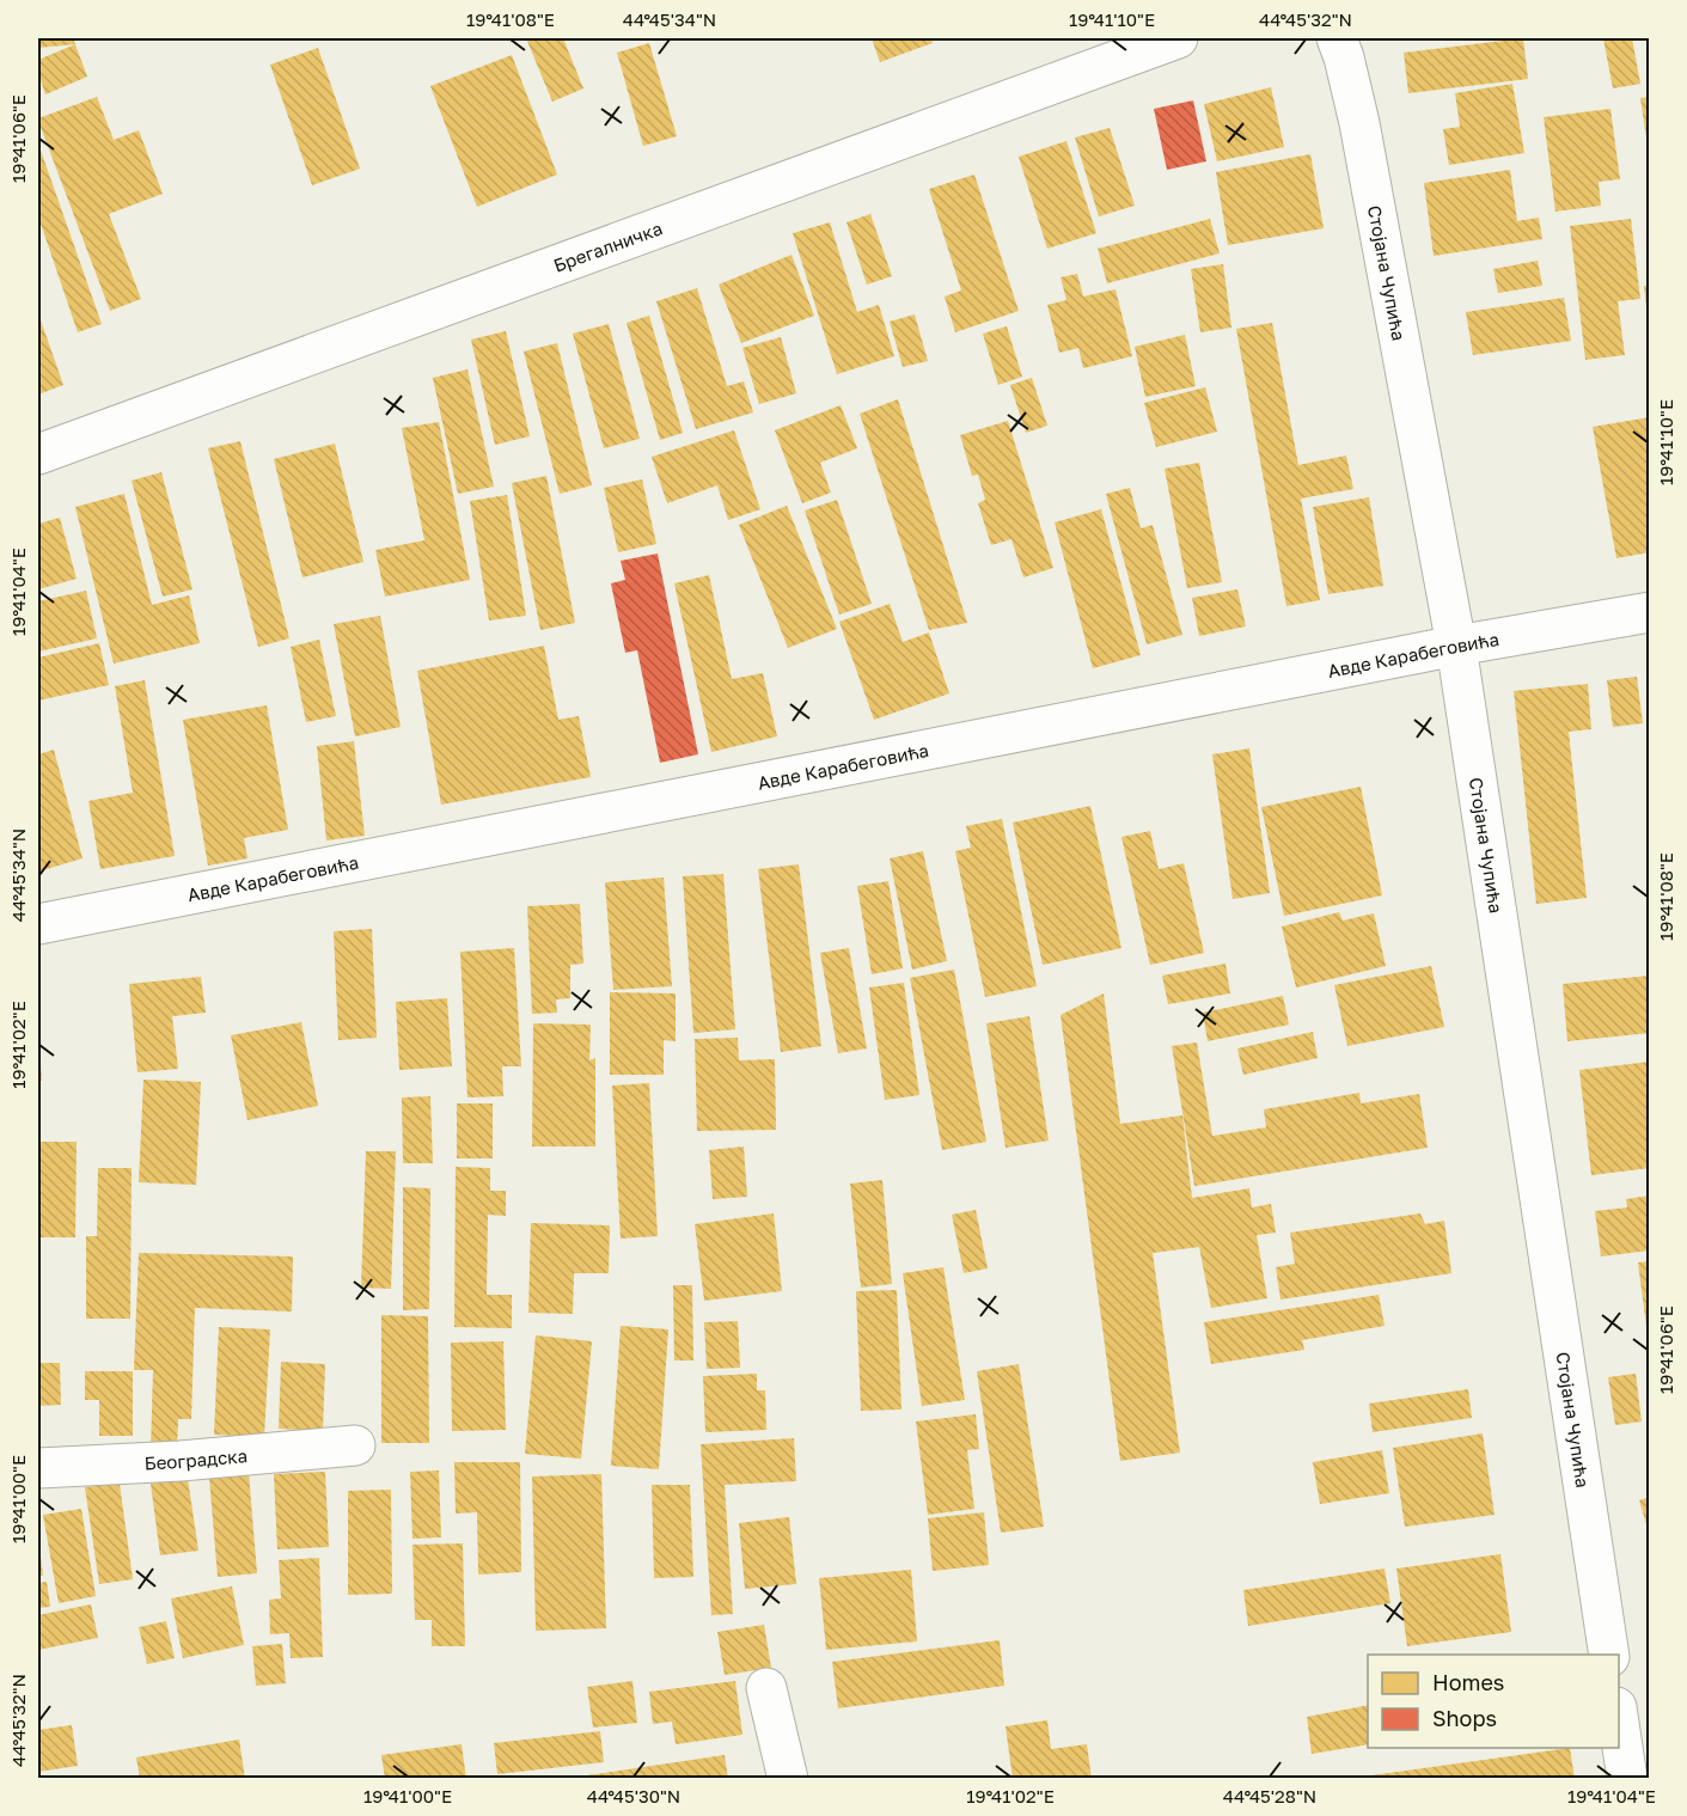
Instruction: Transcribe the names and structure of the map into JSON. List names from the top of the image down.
{
  "streets": {
    "street": [
      "Брегалничка",
      "Стојана Чупића",
      "Авде Карабеговића",
      "Београдска"
    ]
  },
  "crossings": [
    ["Стојана Чупића", "Авде Карабеговића"]
  ],
  "legend": ["Homes", "Shops"],
  "coordinates": [
    "19°41'08\"E",
    "44°45'34\"N",
    "19°41'10\"E",
    "44°45'32\"N",
    "19°41'06\"E",
    "19°41'04\"E",
    "19°41'02\"E",
    "19°41'00\"E",
    "44°45'30\"N",
    "44°45'28\"N"
  ]
}
